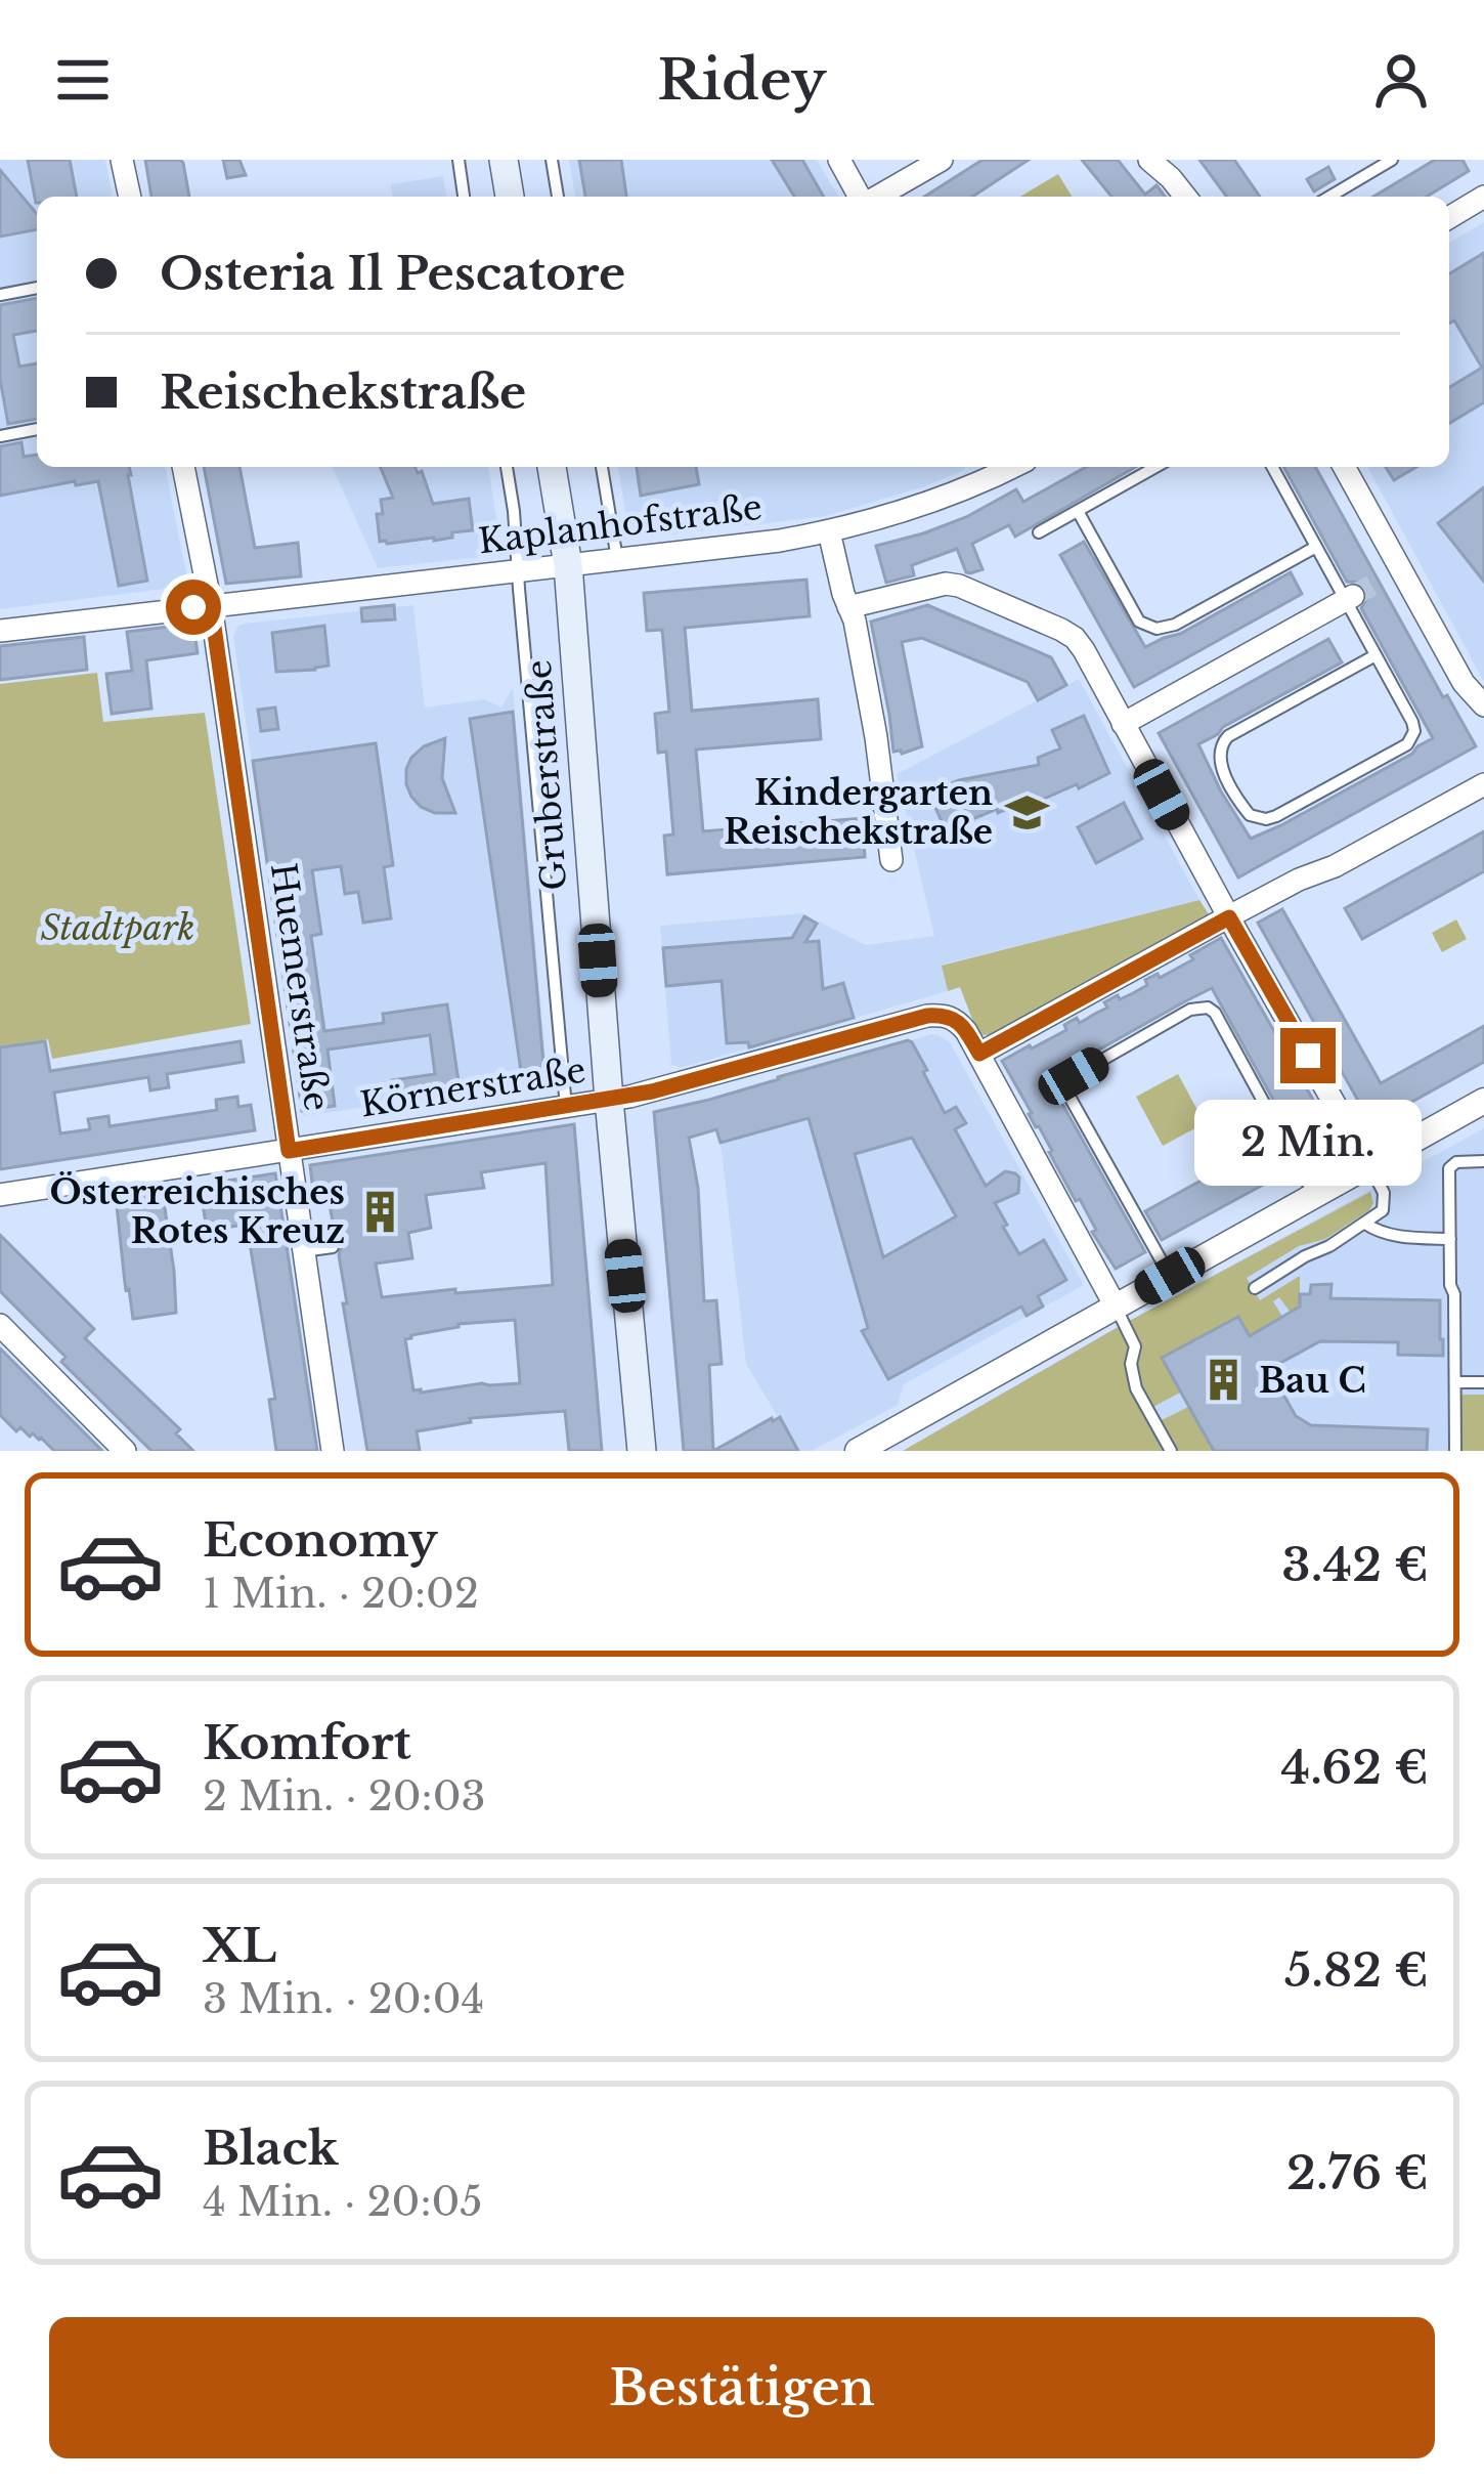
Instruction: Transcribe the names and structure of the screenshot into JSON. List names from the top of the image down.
{
  "streets": {
    "main road": ["Gruberstraße"],
    "street": ["Kaplanhofstraße", "Huemerstraße", "Körnerstraße"]
  },
  "crossings": [
    ["Kaplanhofstraße", "Gruberstraße"],
    ["Kaplanhofstraße", "Huemerstraße"],
    ["Gruberstraße", "Körnerstraße"],
    ["Huemerstraße", "Körnerstraße"]
  ],
  "parks": ["Stadtpark"],
  "places": {
    "school or university": ["Kindergarten Reischekstraße"],
    "building": ["Österreichisches Rotes Kreuz", "Bau C"]
  },
  "page": {
    "header": "Ridey",
    "banner": ["Osteria Il Pescatore", "Reischekstraße"],
    "bubble": "2 Min.",
    "list": [
      {
        "name": "Economy",
        "note": "1 Min. · 20:02",
        "value": "3.42 €"
      },
      {
        "name": "Komfort",
        "note": "2 Min. · 20:03",
        "value": "4.62 €"
      },
      {
        "name": "XL",
        "note": "3 Min. · 20:04",
        "value": "5.82 €"
      },
      {
        "name": "Black",
        "note": "4 Min. · 20:05",
        "value": "2.76 €"
      }
    ],
    "buttons": "Bestätigen"
  }
}
